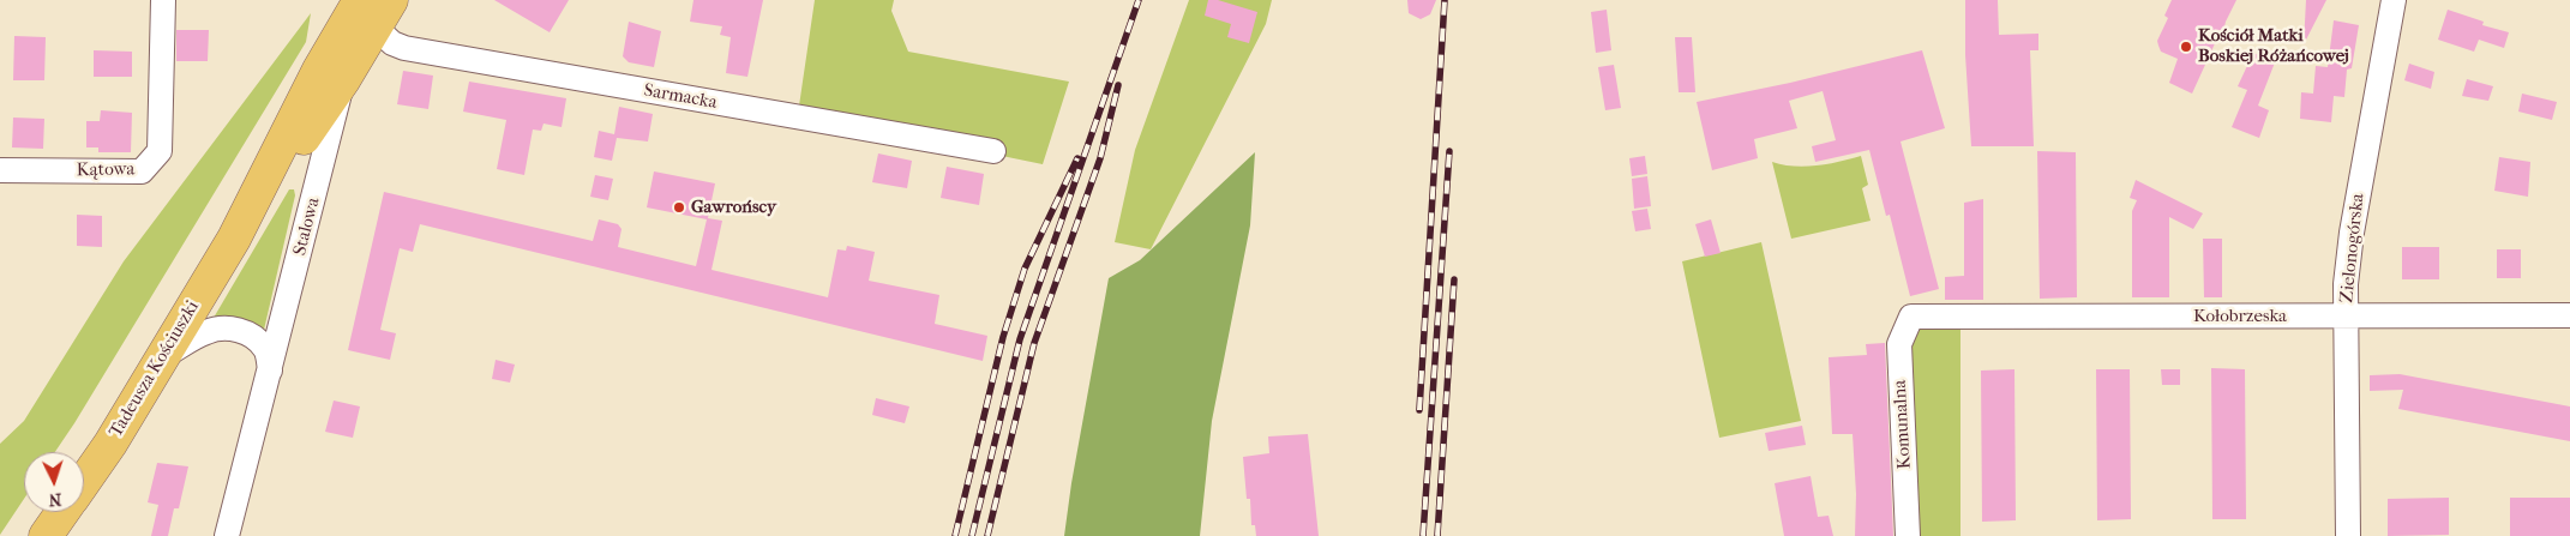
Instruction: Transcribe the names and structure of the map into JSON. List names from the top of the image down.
{
  "streets": {
    "main road": ["Tadeusza Kościuszki"],
    "street": [
      "Sarmacka",
      "Kątowa",
      "Stalowa",
      "Zielonogórska",
      "Kołobrzeska",
      "Komunalna"
    ]
  },
  "crossings": [
    ["Sarmacka", "Tadeusza Kościuszki"],
    ["Stalowa", "Tadeusza Kościuszki"],
    ["Zielonogórska", "Kołobrzeska"],
    ["Kołobrzeska", "Komunalna"]
  ],
  "places": ["Kościół Matki Boskiej Różańcowej", "Gawrońscy"],
  "north": "bottom"
}
